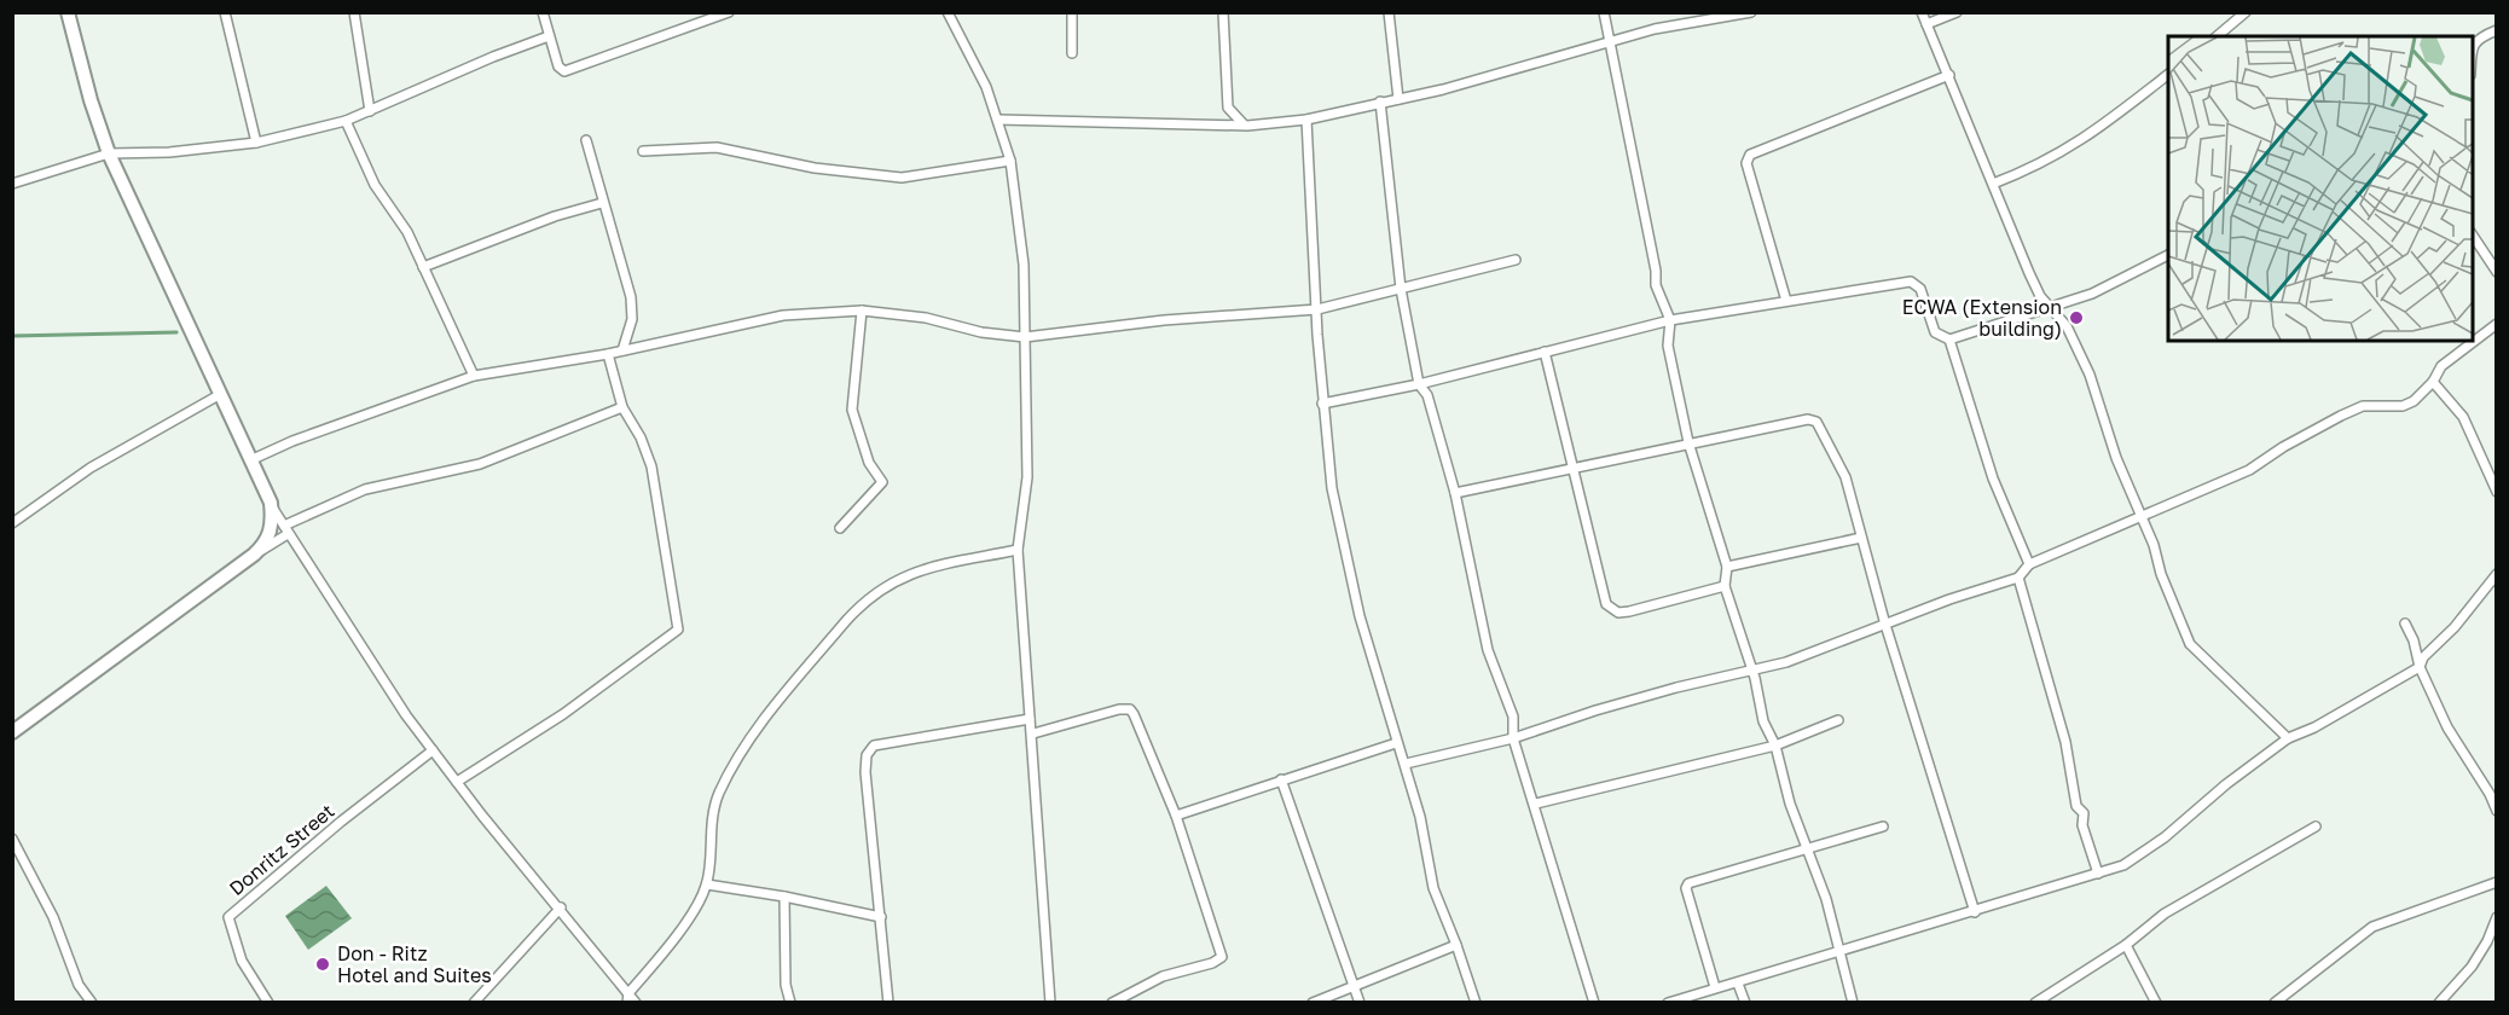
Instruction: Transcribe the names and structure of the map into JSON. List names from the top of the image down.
{
  "streets": {
    "street": ["Donritz Street"]
  },
  "places": ["ECWA (Extension building)", "Don - Ritz Hotel and Suites"]
}
